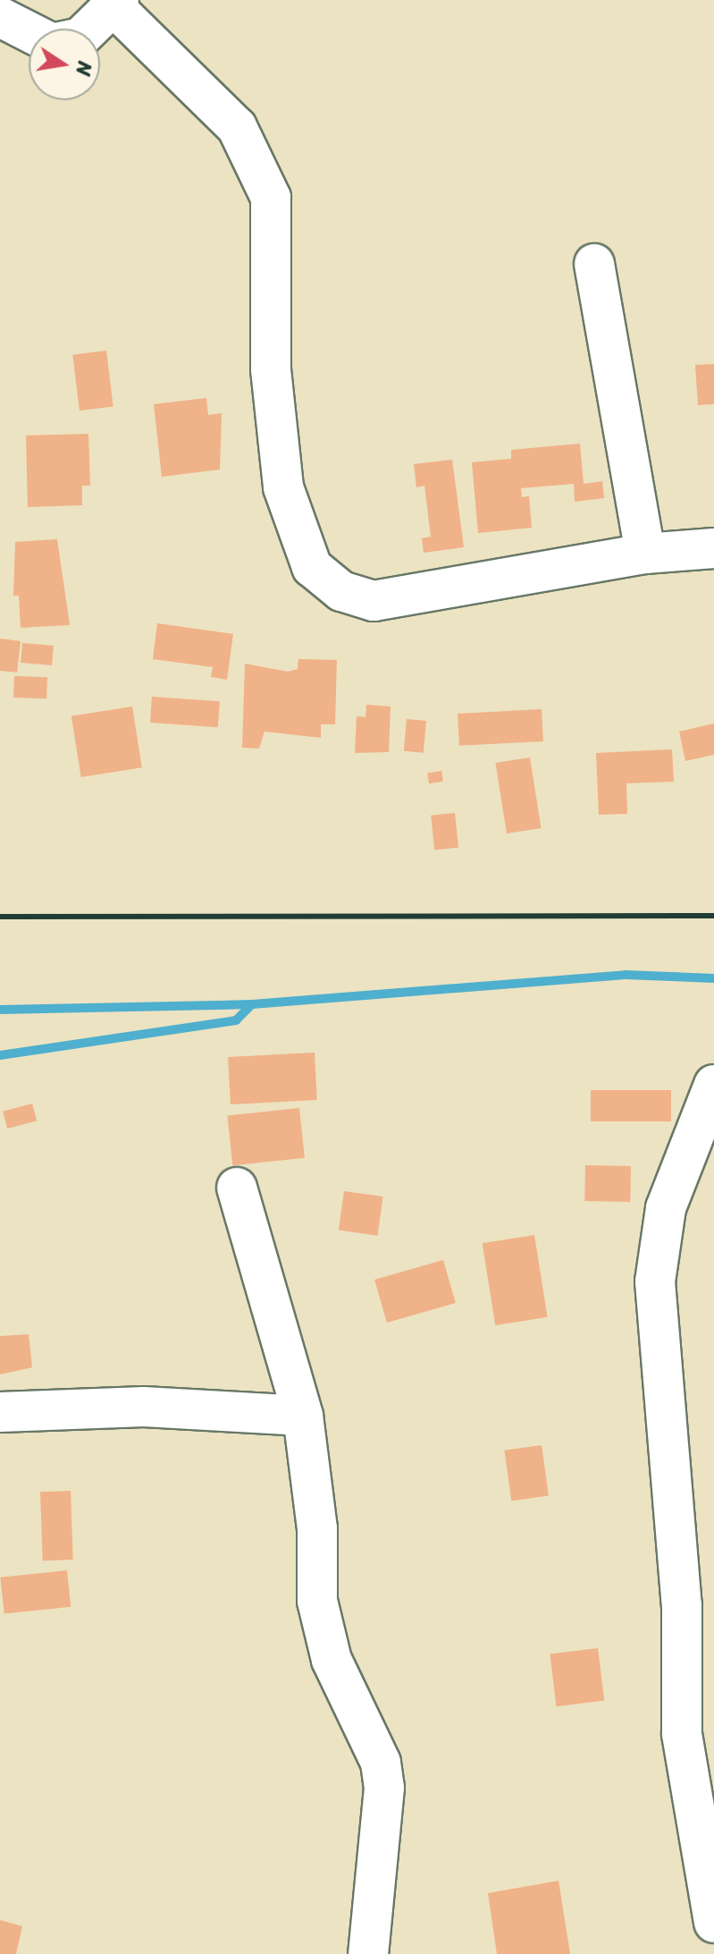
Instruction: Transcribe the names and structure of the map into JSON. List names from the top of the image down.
{
  "north": "right"
}
